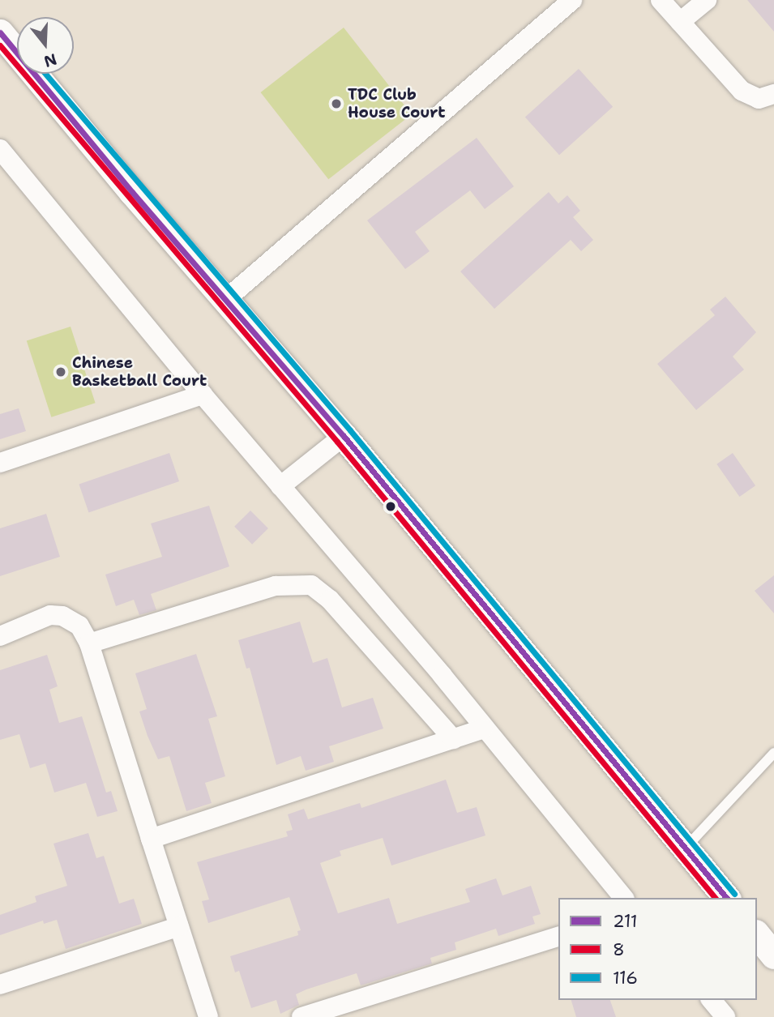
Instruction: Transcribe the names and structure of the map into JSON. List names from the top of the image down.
{
  "places": ["TDC Club House Court", "Chinese Basketball Court"],
  "lines": ["transit line 211", "transit line 8", "transit line 116"],
  "legend": ["211", "8", "116"],
  "north": "bottom"
}
